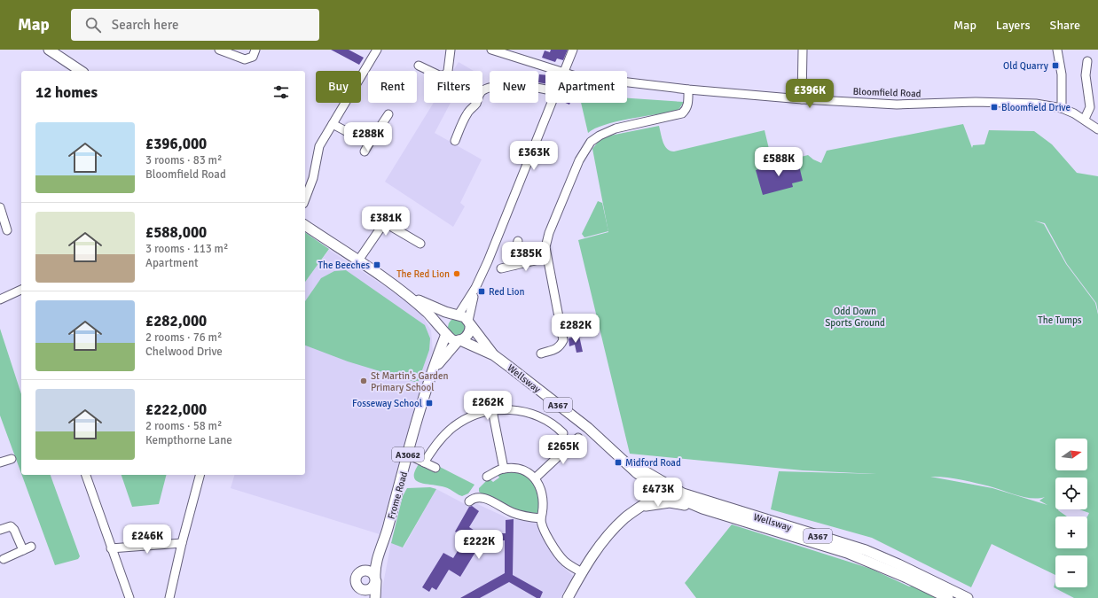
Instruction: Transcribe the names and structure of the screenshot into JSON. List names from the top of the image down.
{
  "streets": {
    "main road": [
      "Wellsway",
      "A367",
      "A3062",
      "Frome Road"
    ],
    "street": ["Bloomfield Road"]
  },
  "crossings": [
    ["Wellsway", "Frome Road"]
  ],
  "parks": ["Odd Down Sports Ground", "The Tumps"],
  "places": {
    "transit": [
      "Old Quarry",
      "Bloomfield Drive",
      "The Beeches",
      "Red Lion",
      "Fosseway School",
      "Midford Road"
    ],
    "other": ["The Red Lion", "St Martin's Garden Primary School"]
  },
  "north": "right",
  "page": {
    "header": "Map",
    "search": "Search here",
    "nav": ["Map", "Layers", "Share"],
    "chip": [
      "Buy",
      "Rent",
      "Filters",
      "New",
      "Apartment"
    ],
    "heading": "12 homes",
    "price": [
      "£396K",
      "£288K",
      "£363K",
      "£588K",
      "£381K",
      "£385K",
      "£282K",
      "£262K",
      "£265K",
      "£473K",
      "£246K",
      "£222K"
    ],
    "list": [
      {
        "name": "£396,000",
        "note": "3 rooms · 83 m² · Bloomfield Road"
      },
      {
        "name": "£588,000",
        "note": "3 rooms · 113 m² · Apartment"
      },
      {
        "name": "£282,000",
        "note": "2 rooms · 76 m² · Chelwood Drive"
      },
      {
        "name": "£222,000",
        "note": "2 rooms · 58 m² · Kempthorne Lane"
      }
    ],
    "map_buttons": ["+", "−"]
  }
}
